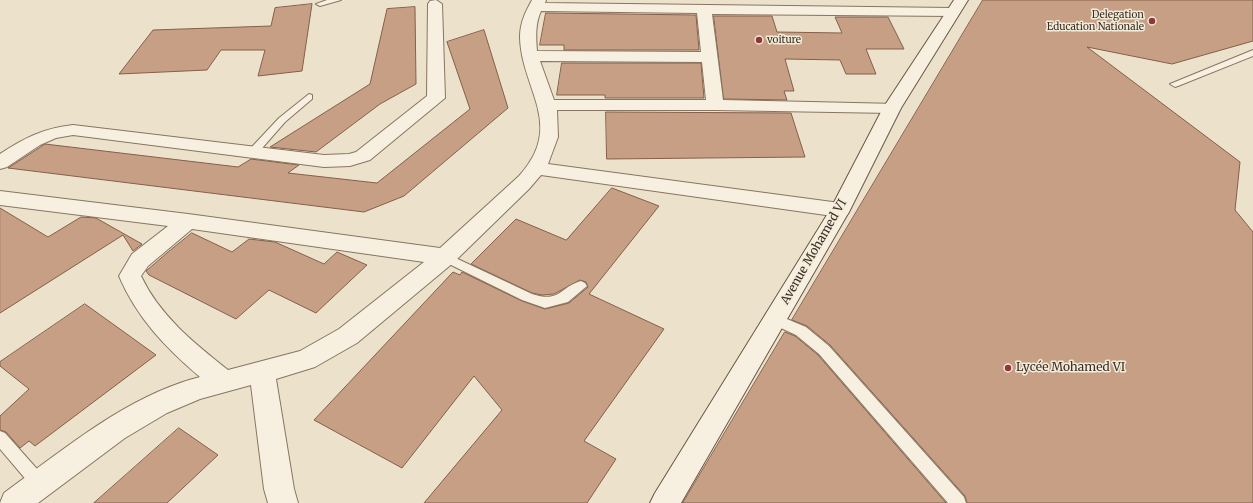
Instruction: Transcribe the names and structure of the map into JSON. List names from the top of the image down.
{
  "streets": {
    "street": ["Avenue Mohamed VI"]
  },
  "places": ["Delegation Education Nationale", "voiture", "Lycée Mohamed VI"]
}
